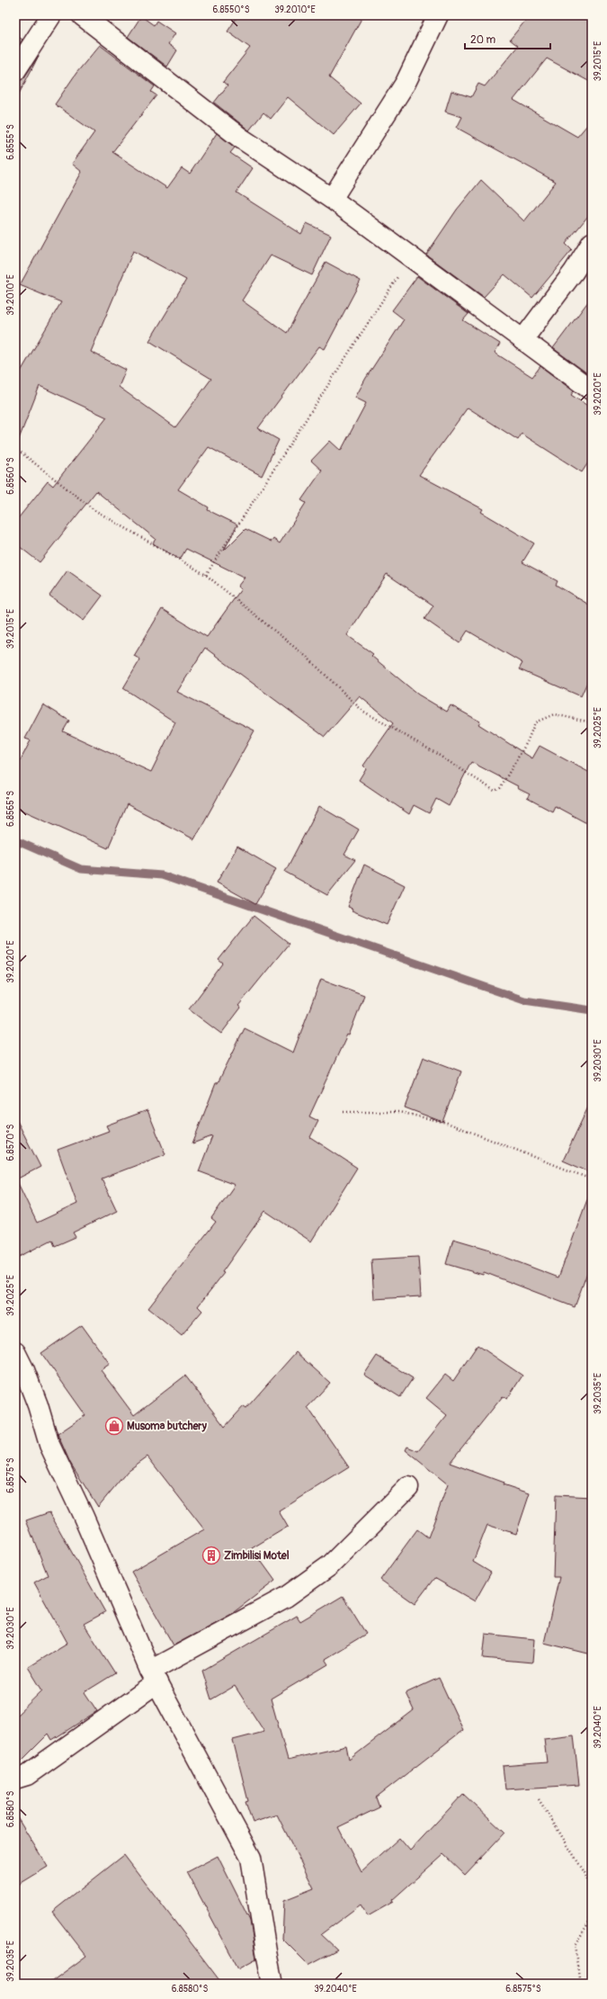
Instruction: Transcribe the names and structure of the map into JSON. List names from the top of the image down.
{
  "places": {
    "shop": ["Musoma butchery"],
    "building": ["Zimbilisi Motel"]
  },
  "scale_bar": "20 m",
  "coordinates": [
    "6.8550°S",
    "39.2010°E",
    "39.2015°E",
    "6.8555°S",
    "39.2020°E",
    "6.8560°S",
    "39.2025°E",
    "6.8565°S",
    "39.2030°E",
    "6.8570°S",
    "39.2035°E",
    "6.8575°S",
    "39.2040°E",
    "6.8580°S"
  ]
}
